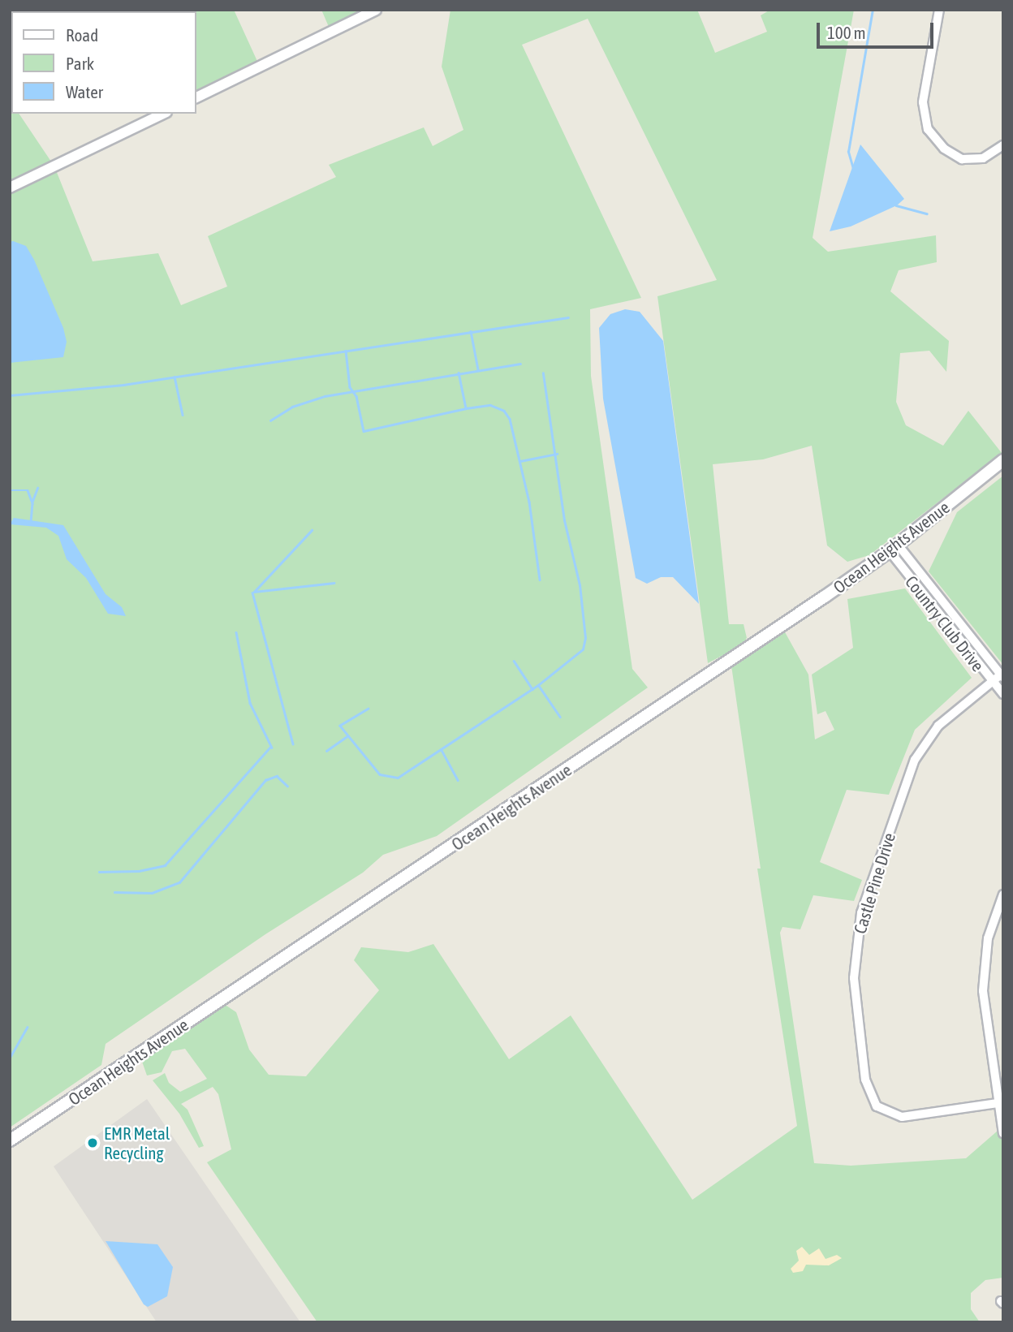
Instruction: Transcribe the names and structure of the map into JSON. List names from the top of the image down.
{
  "streets": {
    "main road": ["Ocean Heights Avenue"],
    "street": ["Country Club Drive", "Castle Pine Drive"]
  },
  "crossings": [
    ["Ocean Heights Avenue", "Country Club Drive"],
    ["Country Club Drive", "Castle Pine Drive"]
  ],
  "places": ["EMR Metal Recycling"],
  "legend": ["Road", "Park", "Water"],
  "scale_bar": "100 m"
}
